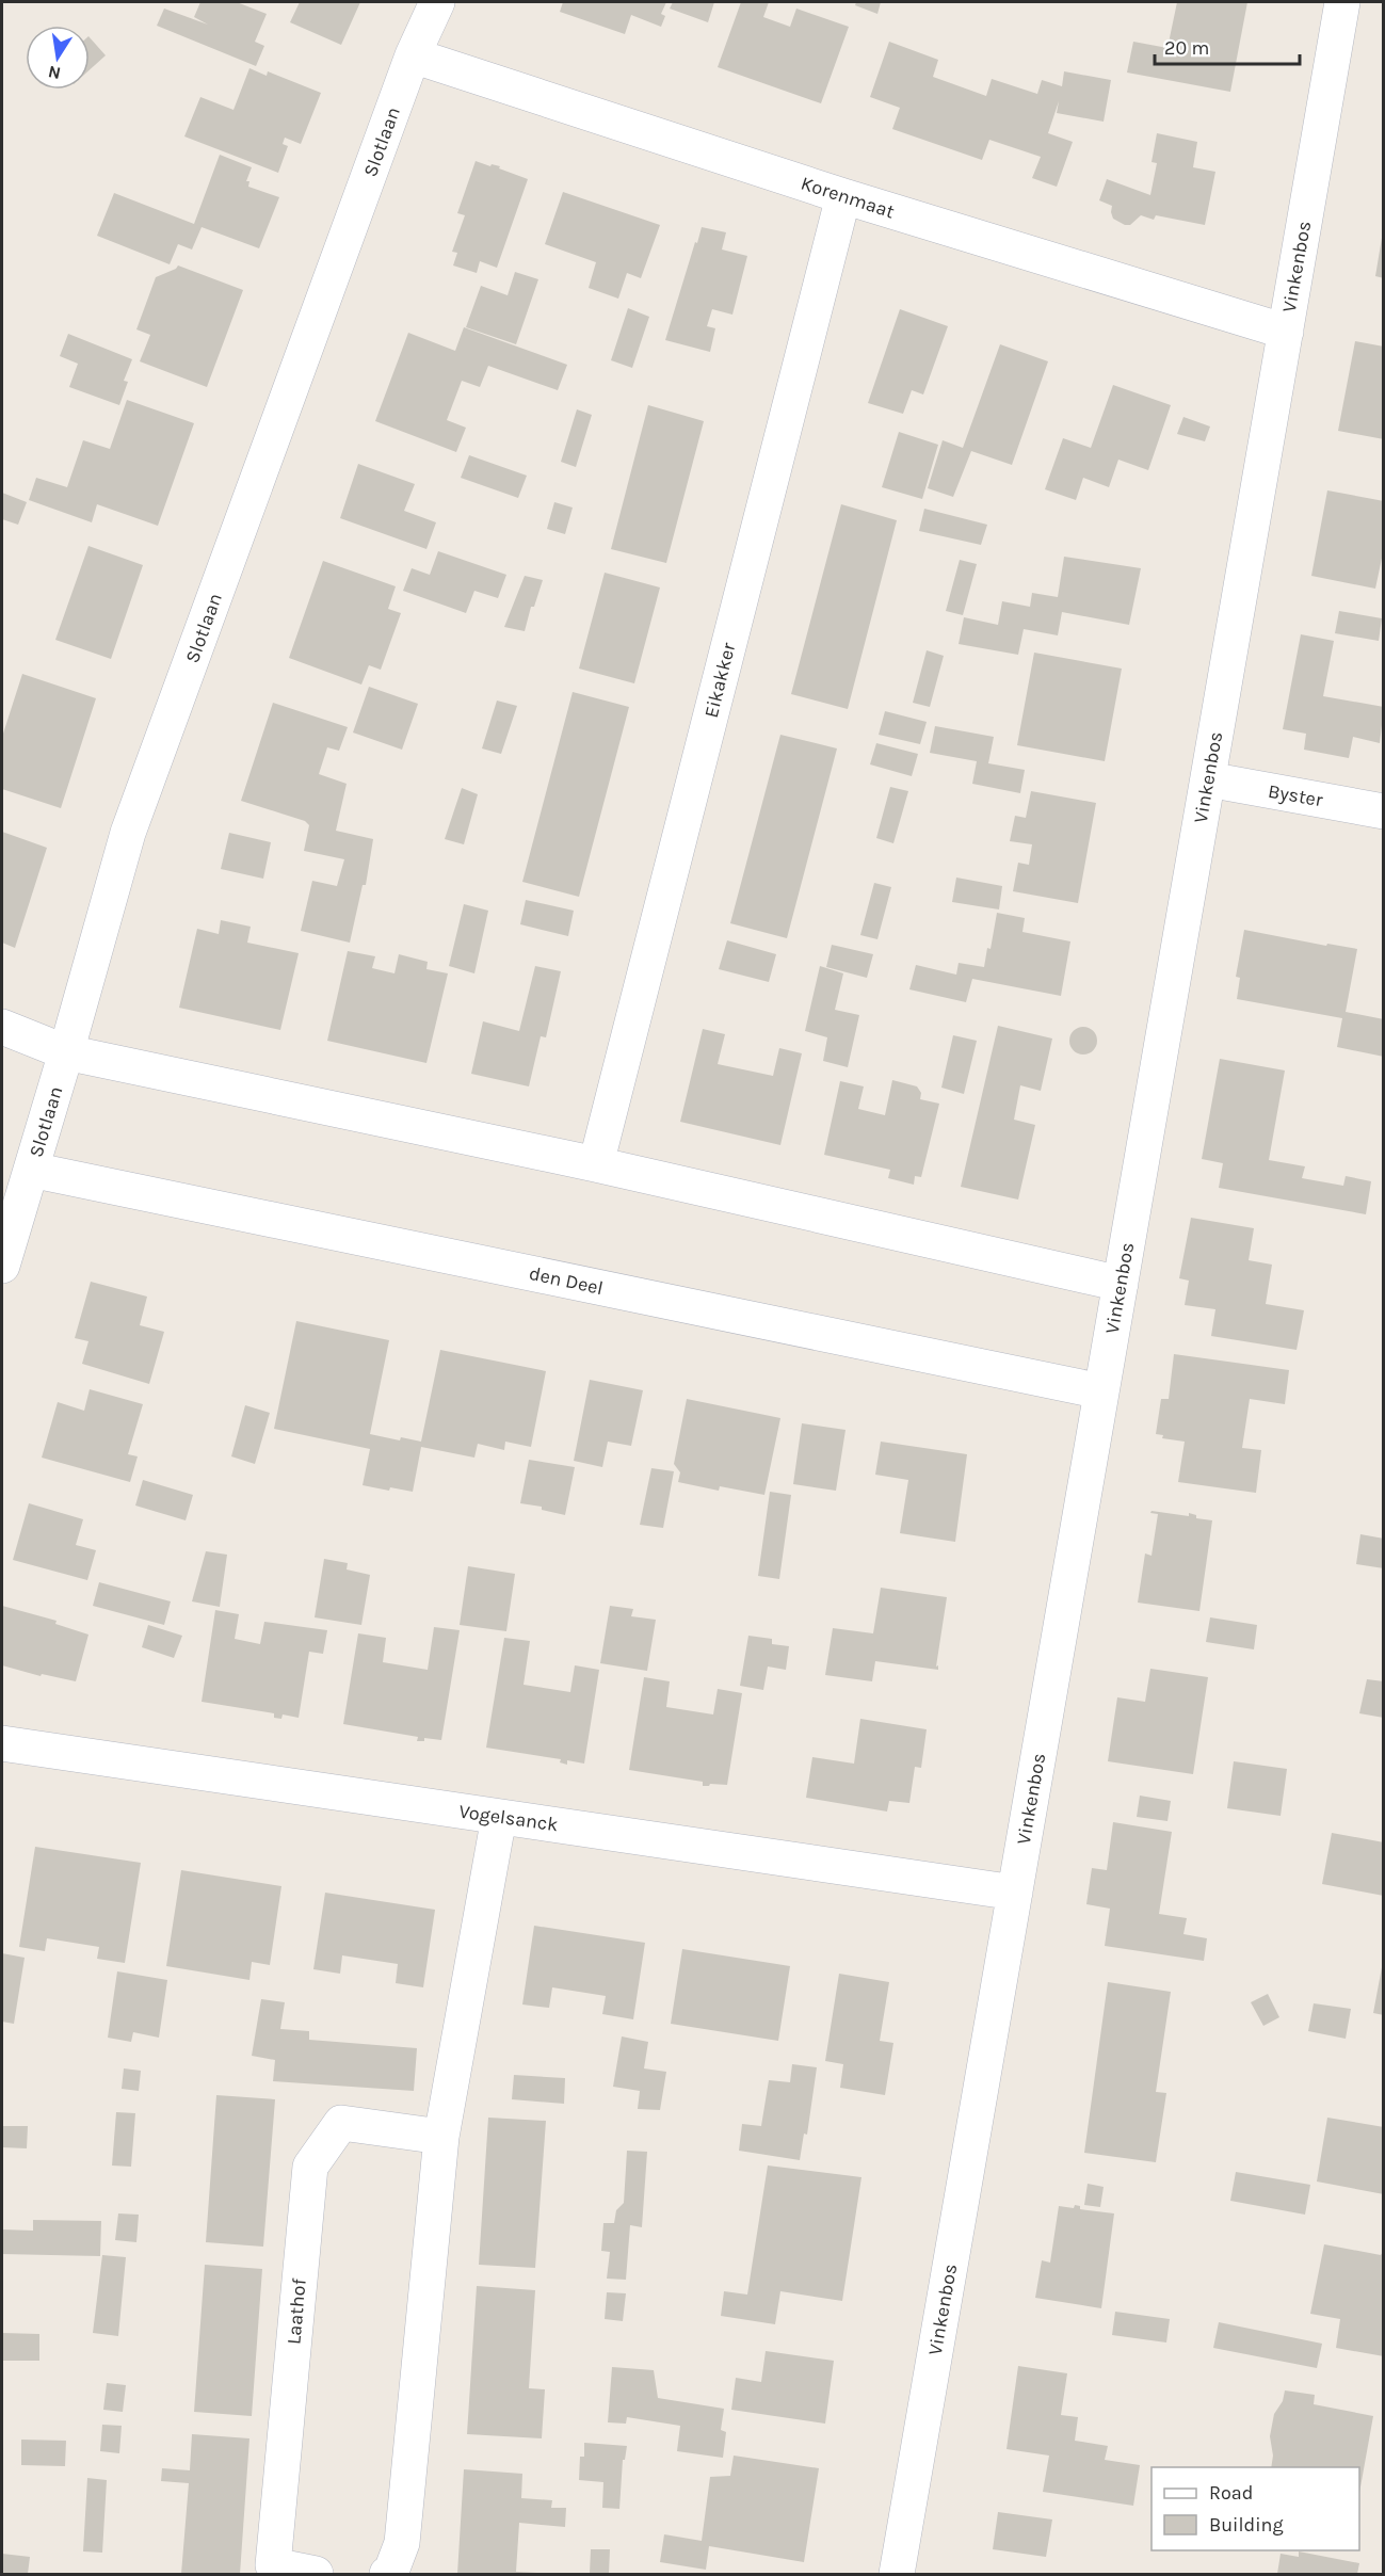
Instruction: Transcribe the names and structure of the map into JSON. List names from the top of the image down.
{
  "streets": {
    "street": [
      "Slotlaan",
      "Korenmaat",
      "Vinkenbos",
      "Eikakker",
      "Byster",
      "den Deel",
      "Vogelsanck",
      "Laathof"
    ]
  },
  "crossings": [
    ["Slotlaan", "Korenmaat"],
    ["Slotlaan", "den Deel"],
    ["Korenmaat", "Vinkenbos"],
    ["Korenmaat", "Eikakker"],
    ["Vinkenbos", "Byster"],
    ["Vinkenbos", "den Deel"],
    ["Vinkenbos", "Vogelsanck"]
  ],
  "legend": ["Road", "Building"],
  "scale_bar": "20 m",
  "north": "bottom"
}
